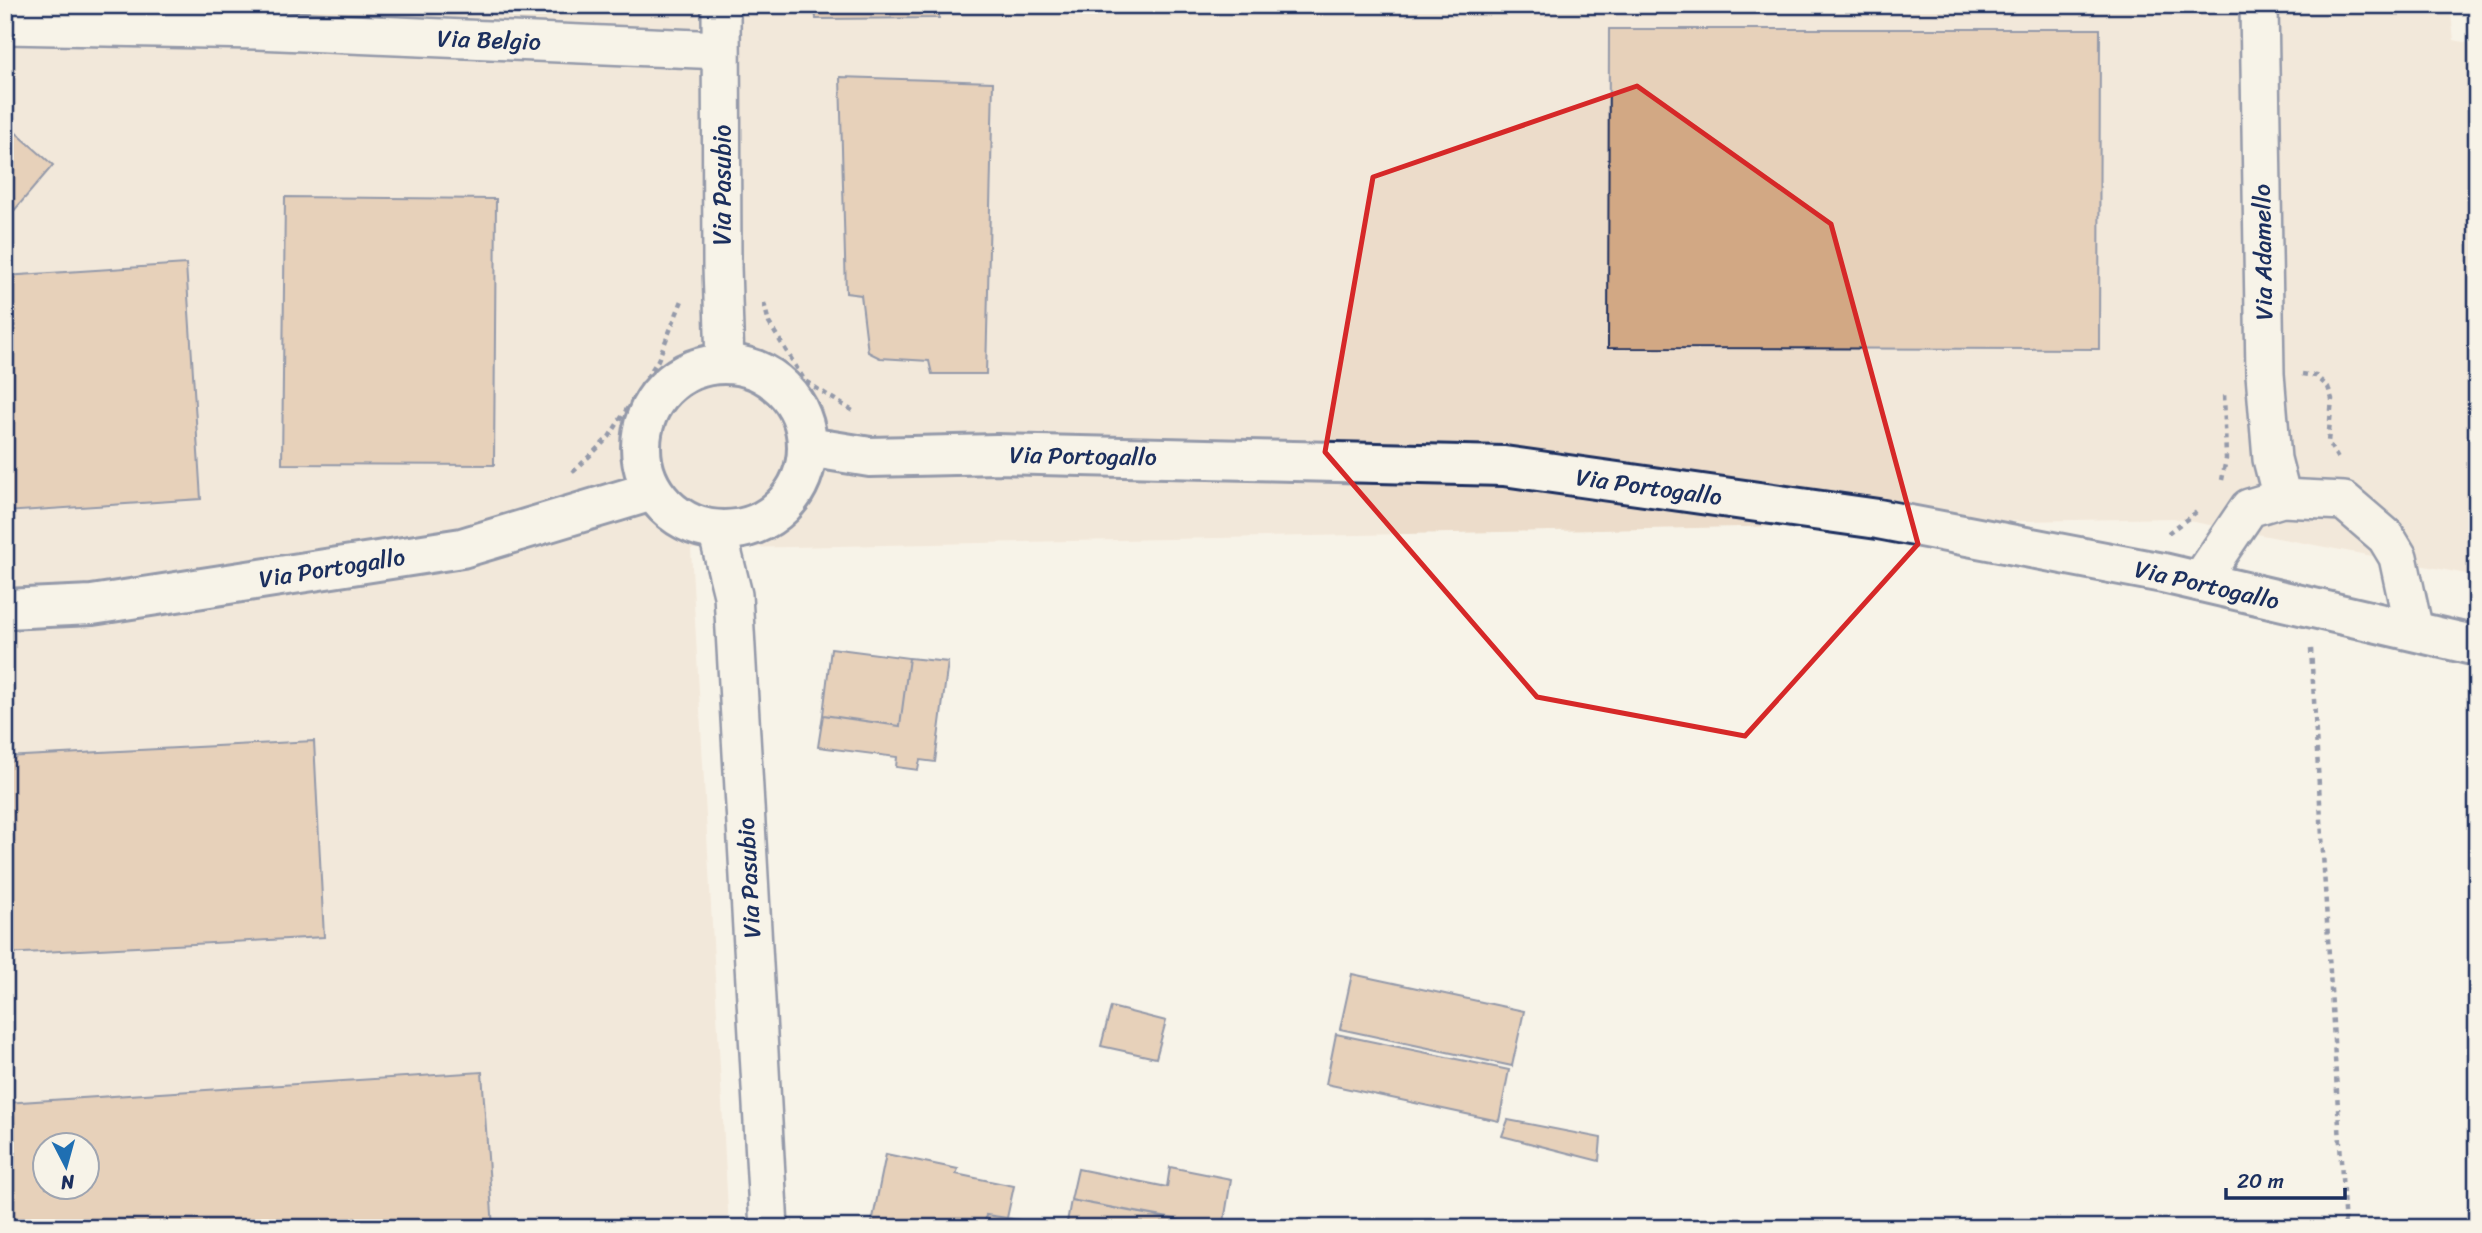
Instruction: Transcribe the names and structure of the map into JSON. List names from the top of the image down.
{
  "streets": {
    "main road": ["Via Portogallo"],
    "street": ["Via Belgio", "Via Pasubio", "Via Adamello"]
  },
  "crossings": [
    ["Via Belgio", "Via Pasubio"],
    ["Via Pasubio", "Via Portogallo"]
  ],
  "scale_bar": "20 m",
  "north": "bottom"
}
